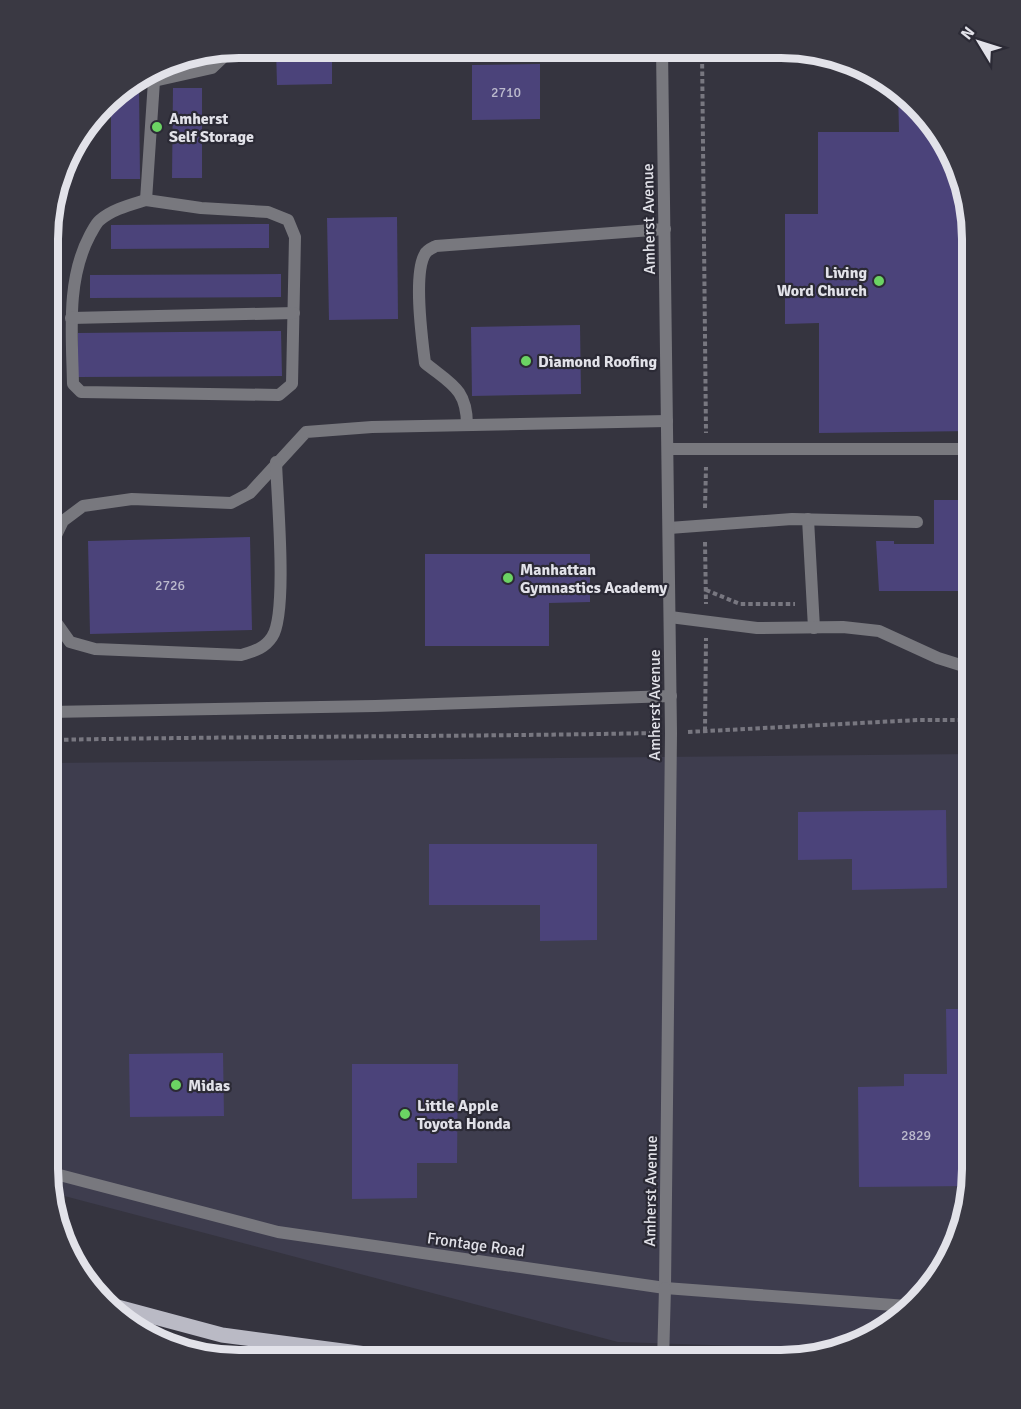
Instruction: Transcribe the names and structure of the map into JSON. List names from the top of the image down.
{
  "streets": {
    "street": ["Amherst Avenue", "Frontage Road"]
  },
  "crossings": [
    ["Amherst Avenue", "Frontage Road"]
  ],
  "places": [
    "Amherst Self Storage",
    "Living Word Church",
    "Diamond Roofing",
    "Manhattan Gymnastics Academy",
    "Midas",
    "Little Apple Toyota Honda"
  ],
  "house_numbers": ["2710", "2726", "2829"],
  "north": "top left"
}
